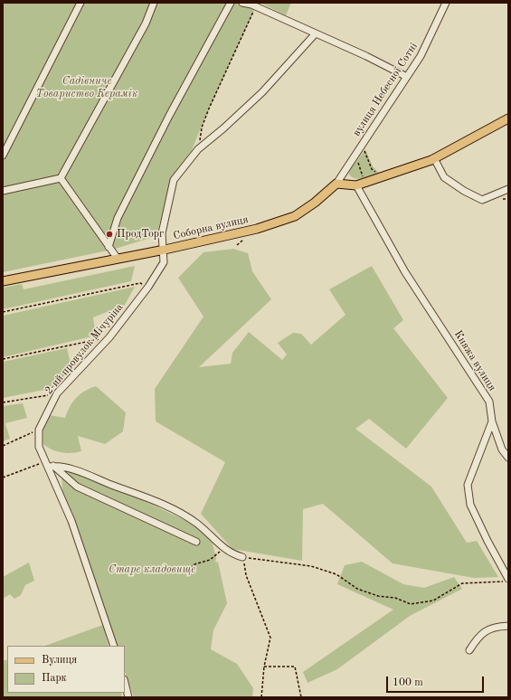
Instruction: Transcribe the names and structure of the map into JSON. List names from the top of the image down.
{
  "streets": {
    "main road": ["Соборна вулиця"],
    "street": ["вулиця Небесної Сотні", "2-ий провулок Мічуріна", "Княжа вулиця"]
  },
  "crossings": [
    ["вулиця Небесної Сотні", "Соборна вулиця"],
    ["Соборна вулиця", "2-ий провулок Мічуріна"]
  ],
  "parks": ["Садівниче Товариство Керамік", "Старе кладовище"],
  "places": ["ПродТорг"],
  "legend": ["Вулиця", "Парк"],
  "scale_bar": "100 m"
}
